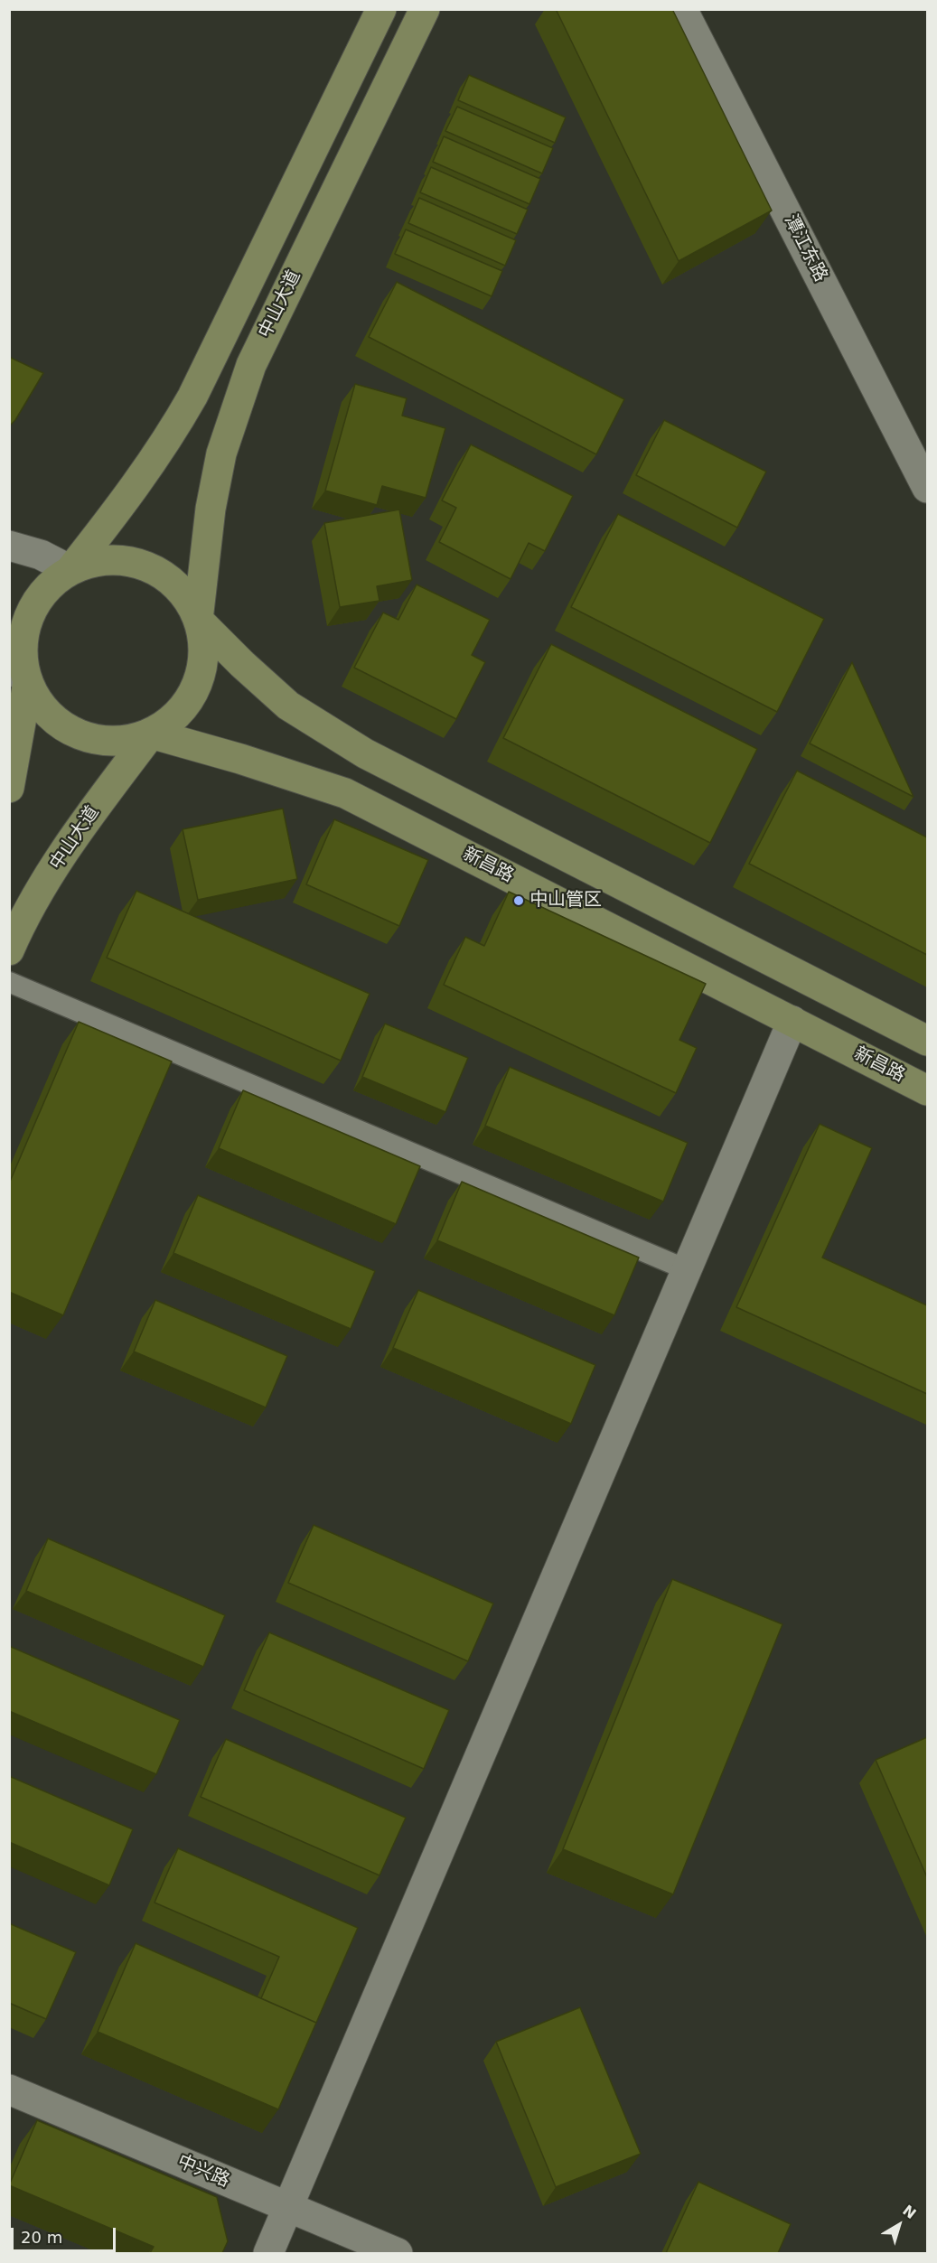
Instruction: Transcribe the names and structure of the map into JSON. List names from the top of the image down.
{
  "streets": {
    "main road": ["中山大道", "新昌路"],
    "street": ["潭江东路", "中兴路"]
  },
  "crossings": [
    ["中山大道", "新昌路"]
  ],
  "places": ["中山管区"],
  "scale_bar": "20 m",
  "north": "top right"
}
